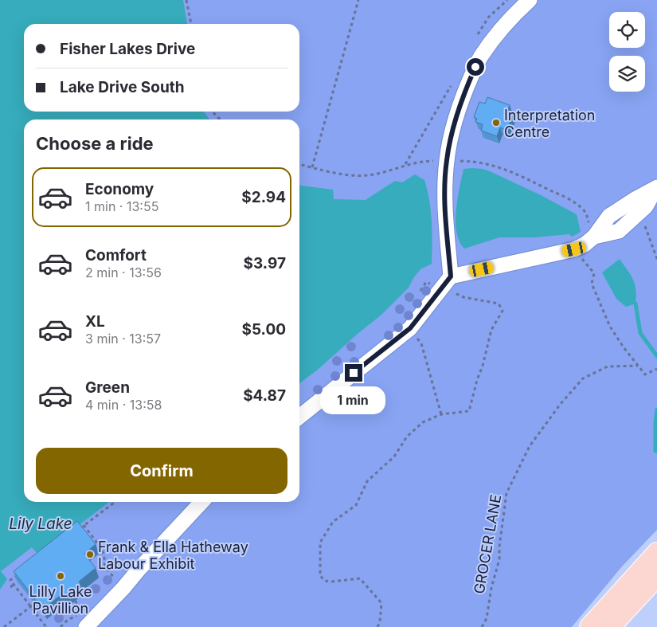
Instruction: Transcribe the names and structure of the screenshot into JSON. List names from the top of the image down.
{
  "streets": {
    "path": ["GROCER LANE"]
  },
  "water": ["Lily Lake"],
  "places": ["Interpretation Centre", "Frank & Ella Hatheway Labour Exhibit", "Lilly Lake Pavillion"],
  "page": {
    "banner": ["Fisher Lakes Drive", "Lake Drive South"],
    "heading": "Choose a ride",
    "list": [
      {
        "name": "Economy",
        "note": "1 min · 13:55",
        "value": "$2.94"
      },
      {
        "name": "Comfort",
        "note": "2 min · 13:56",
        "value": "$3.97"
      },
      {
        "name": "XL",
        "note": "3 min · 13:57",
        "value": "$5.00"
      },
      {
        "name": "Green",
        "note": "4 min · 13:58",
        "value": "$4.87"
      }
    ],
    "bubble": "1 min",
    "buttons": "Confirm"
  }
}
